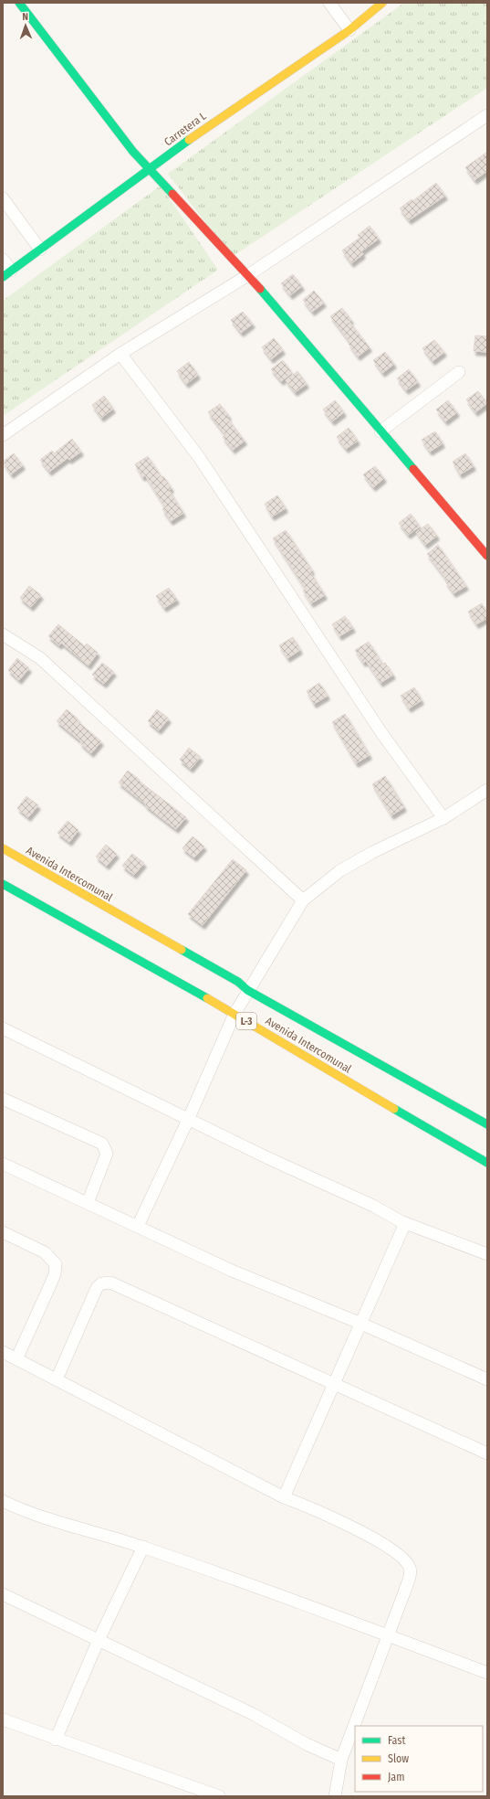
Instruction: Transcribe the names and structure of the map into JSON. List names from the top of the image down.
{
  "streets": {
    "street": ["Carretera L", "Avenida Intercomunal", "L-3"]
  },
  "legend": ["Fast", "Slow", "Jam"],
  "north": "top"
}
